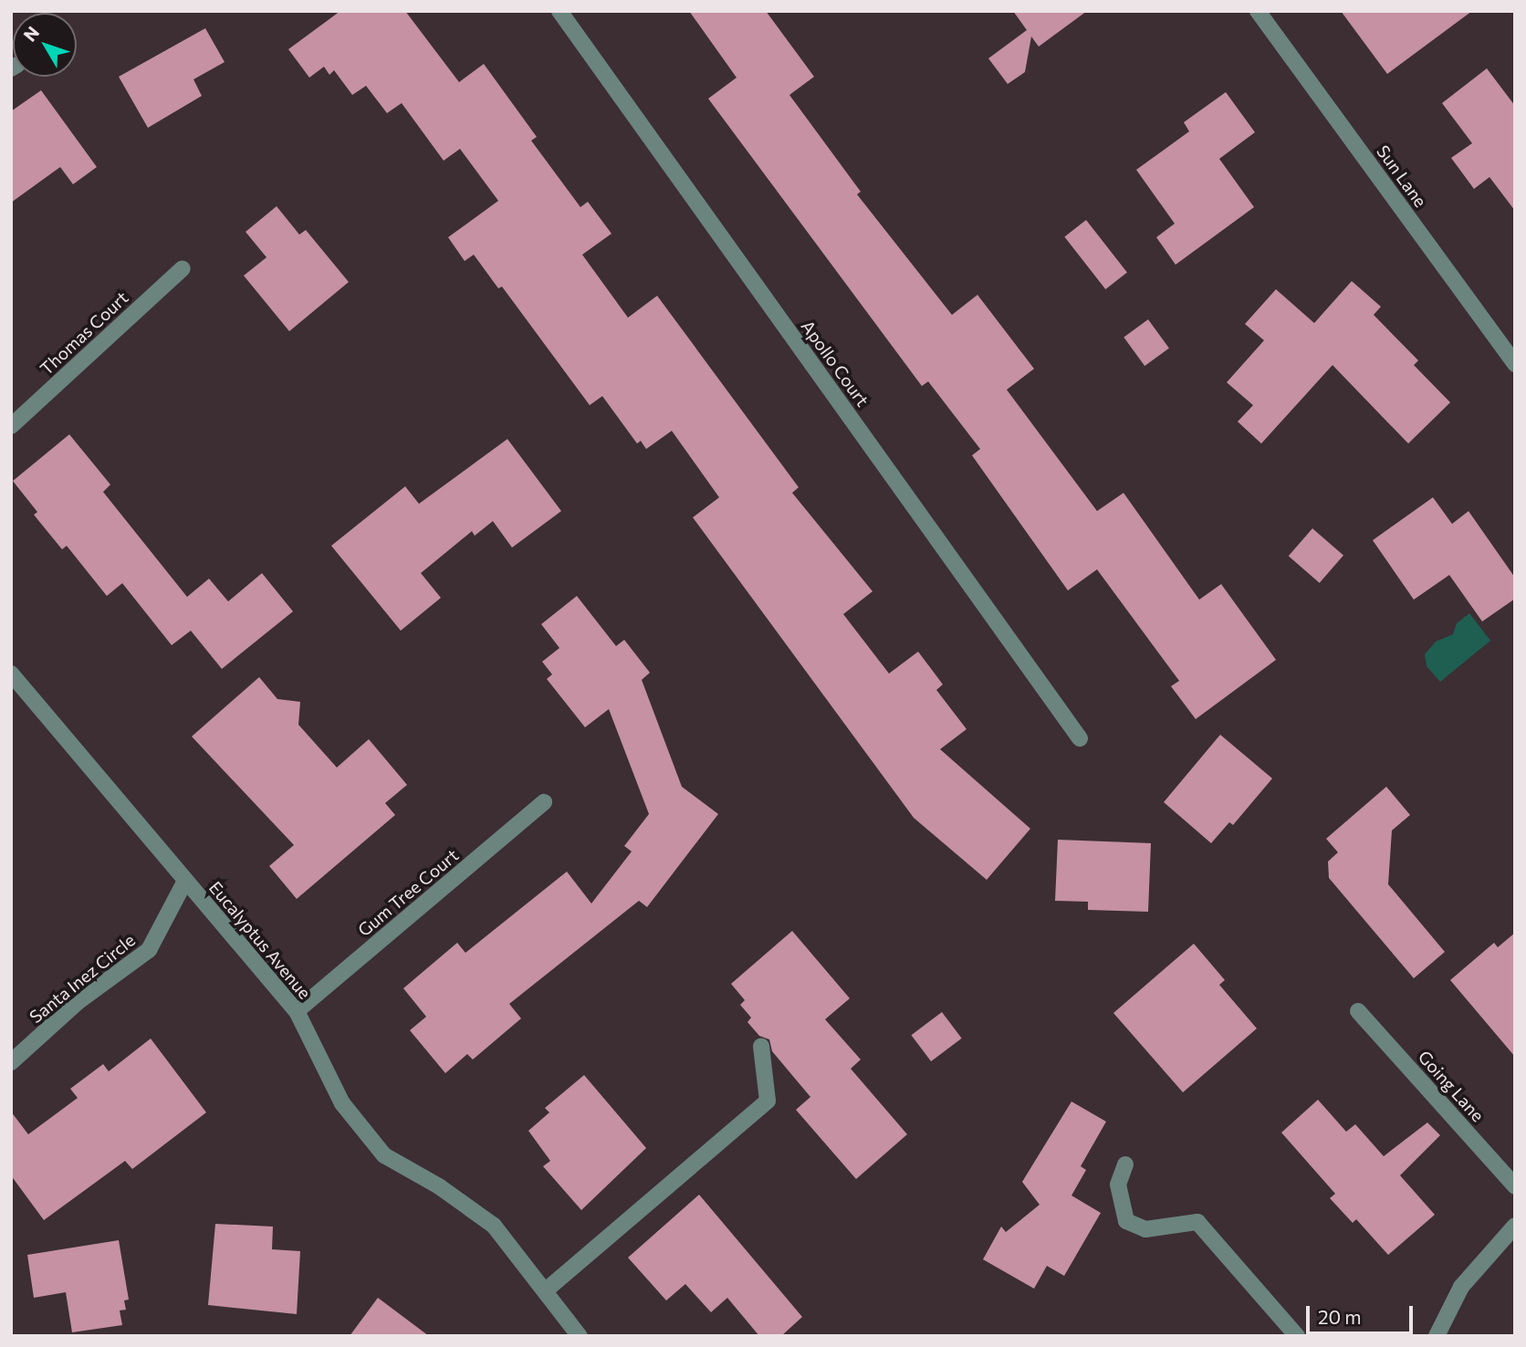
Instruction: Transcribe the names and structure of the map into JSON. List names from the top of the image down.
{
  "streets": {
    "street": [
      "Sun Lane",
      "Thomas Court",
      "Apollo Court",
      "Gum Tree Court",
      "Eucalyptus Avenue",
      "Santa Inez Circle",
      "Going Lane"
    ]
  },
  "crossings": [
    ["Gum Tree Court", "Eucalyptus Avenue"],
    ["Eucalyptus Avenue", "Santa Inez Circle"]
  ],
  "scale_bar": "20 m",
  "north": "top left"
}
